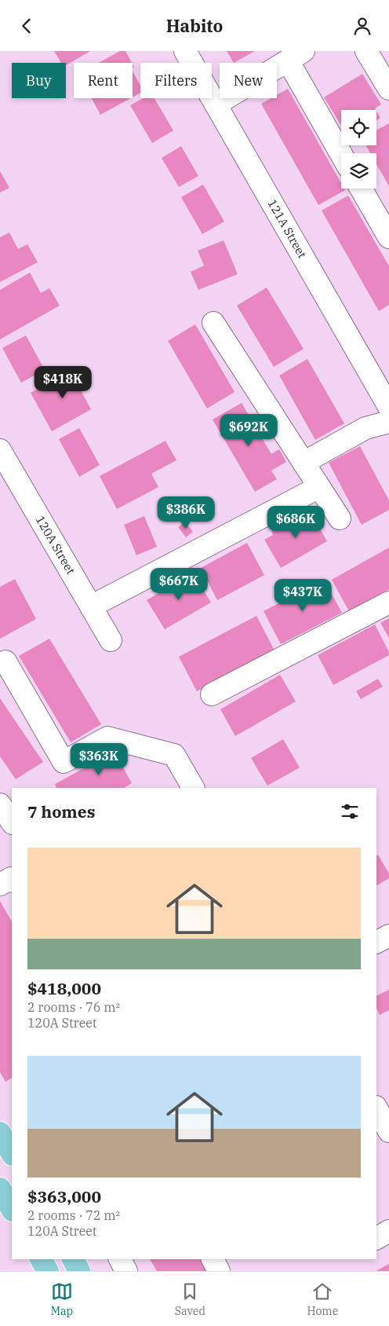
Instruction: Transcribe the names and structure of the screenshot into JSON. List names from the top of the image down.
{
  "streets": {
    "street": ["121A Street", "120A Street"]
  },
  "page": {
    "header": "Habito",
    "chip": [
      "Buy",
      "Rent",
      "Filters",
      "New"
    ],
    "price": [
      "$418K",
      "$692K",
      "$386K",
      "$686K",
      "$667K",
      "$437K",
      "$363K"
    ],
    "heading": "7 homes",
    "list": [
      {
        "name": "$418,000",
        "note": "2 rooms · 76 m² · 120A Street"
      },
      {
        "name": "$363,000",
        "note": "2 rooms · 72 m² · 120A Street"
      }
    ],
    "tabs": ["Map", "Saved", "Home"]
  }
}
